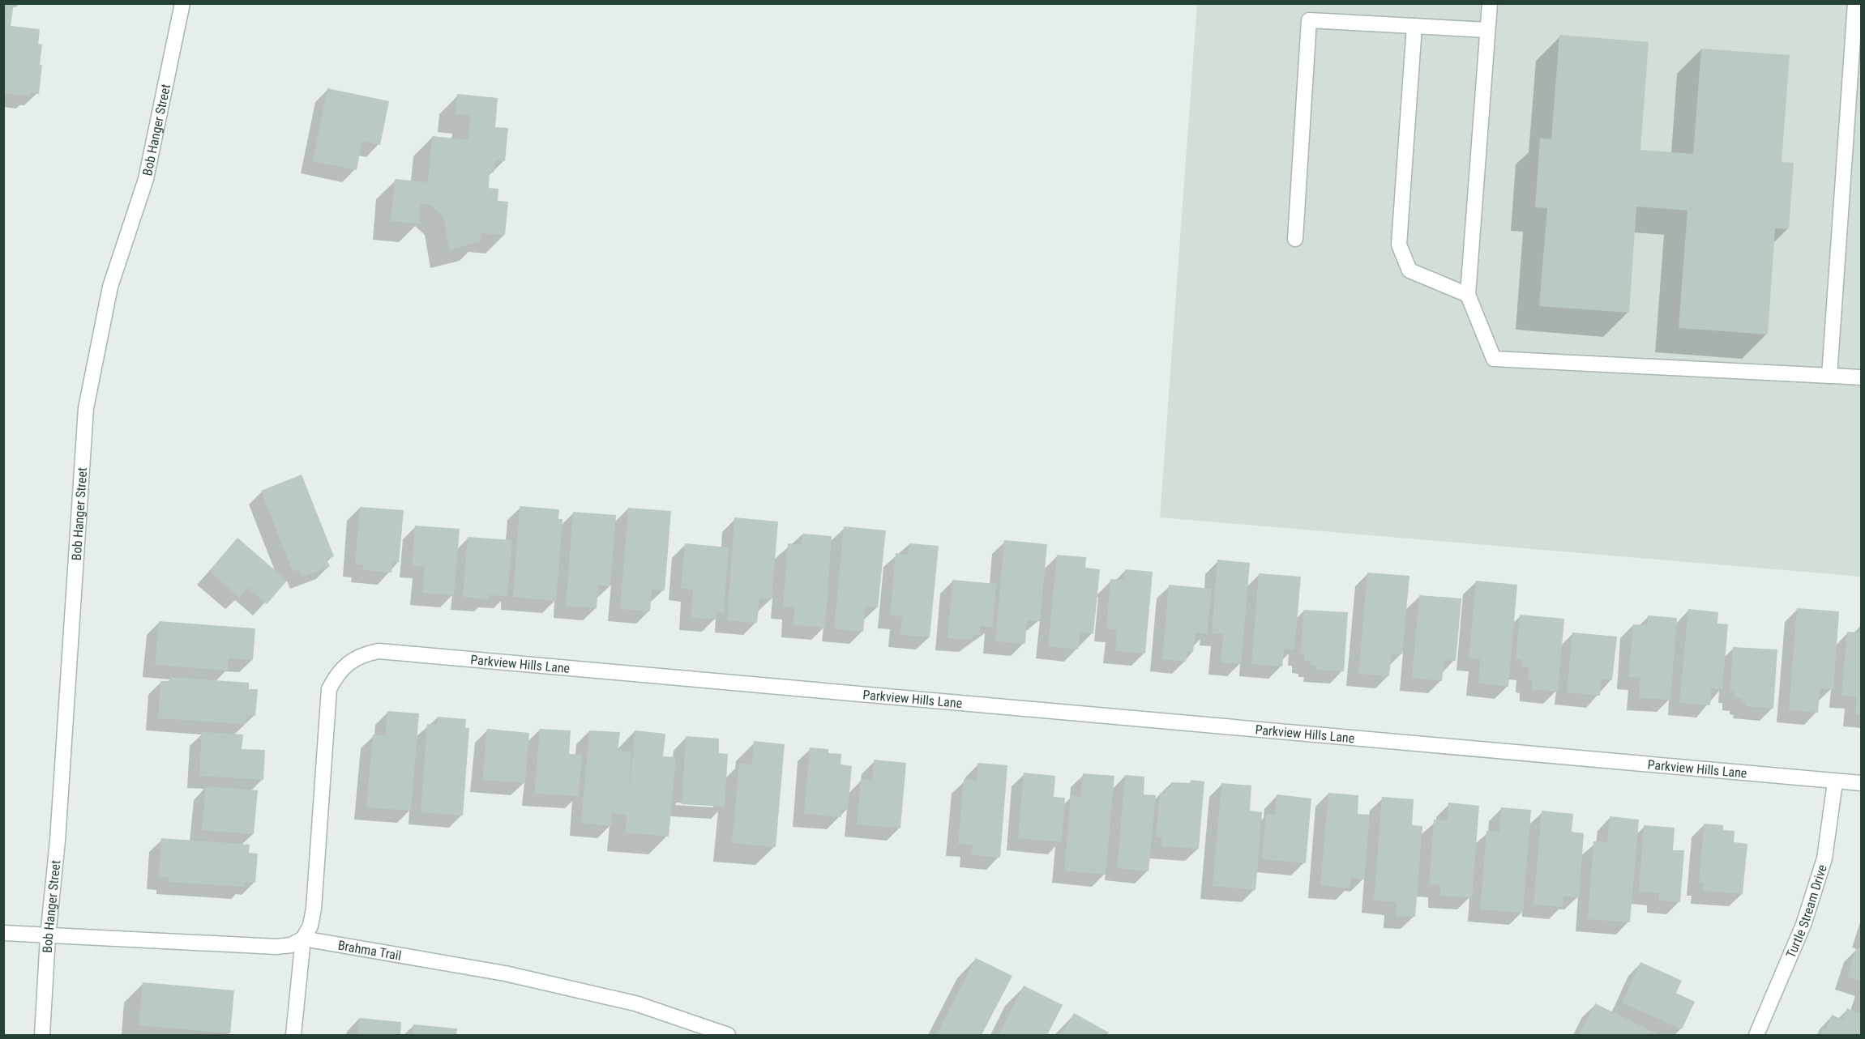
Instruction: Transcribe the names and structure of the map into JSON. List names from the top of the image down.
{
  "streets": {
    "street": [
      "Bob Hanger Street",
      "Parkview Hills Lane",
      "Turtle Stream Drive",
      "Brahma Trail"
    ]
  },
  "crossings": [
    ["Bob Hanger Street", "Brahma Trail"],
    ["Parkview Hills Lane", "Turtle Stream Drive"],
    ["Parkview Hills Lane", "Brahma Trail"]
  ]
}
